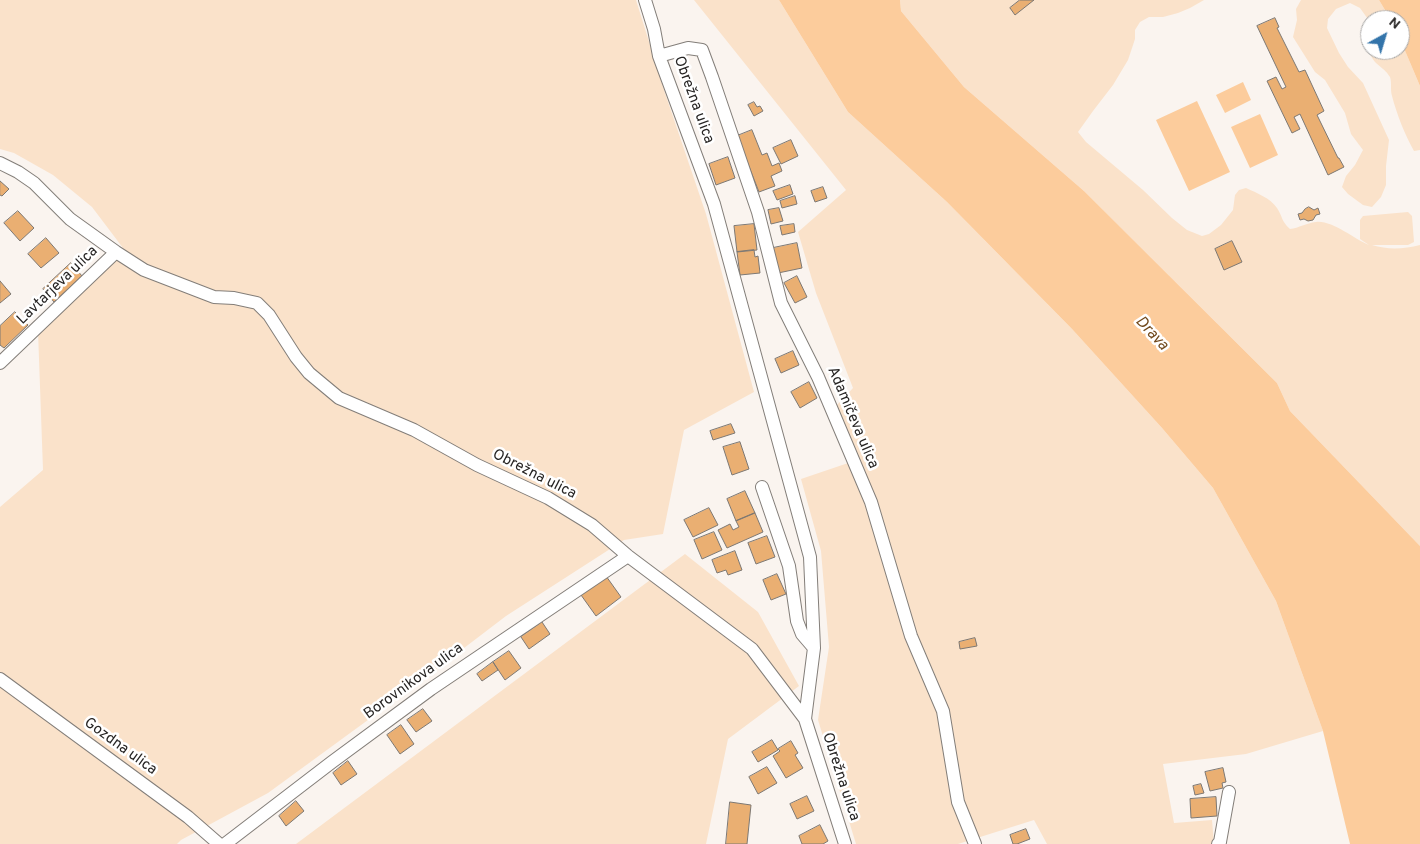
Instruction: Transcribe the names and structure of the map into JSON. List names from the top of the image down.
{
  "streets": {
    "street": [
      "Obrežna ulica",
      "Lavtarjeva ulica",
      "Adamičeva ulica",
      "Borovnikova ulica",
      "Gozdna ulica"
    ]
  },
  "crossings": [
    ["Obrežna ulica", "Lavtarjeva ulica"],
    ["Obrežna ulica", "Adamičeva ulica"],
    ["Obrežna ulica", "Borovnikova ulica"]
  ],
  "water": ["Drava"],
  "north": "top right"
}
